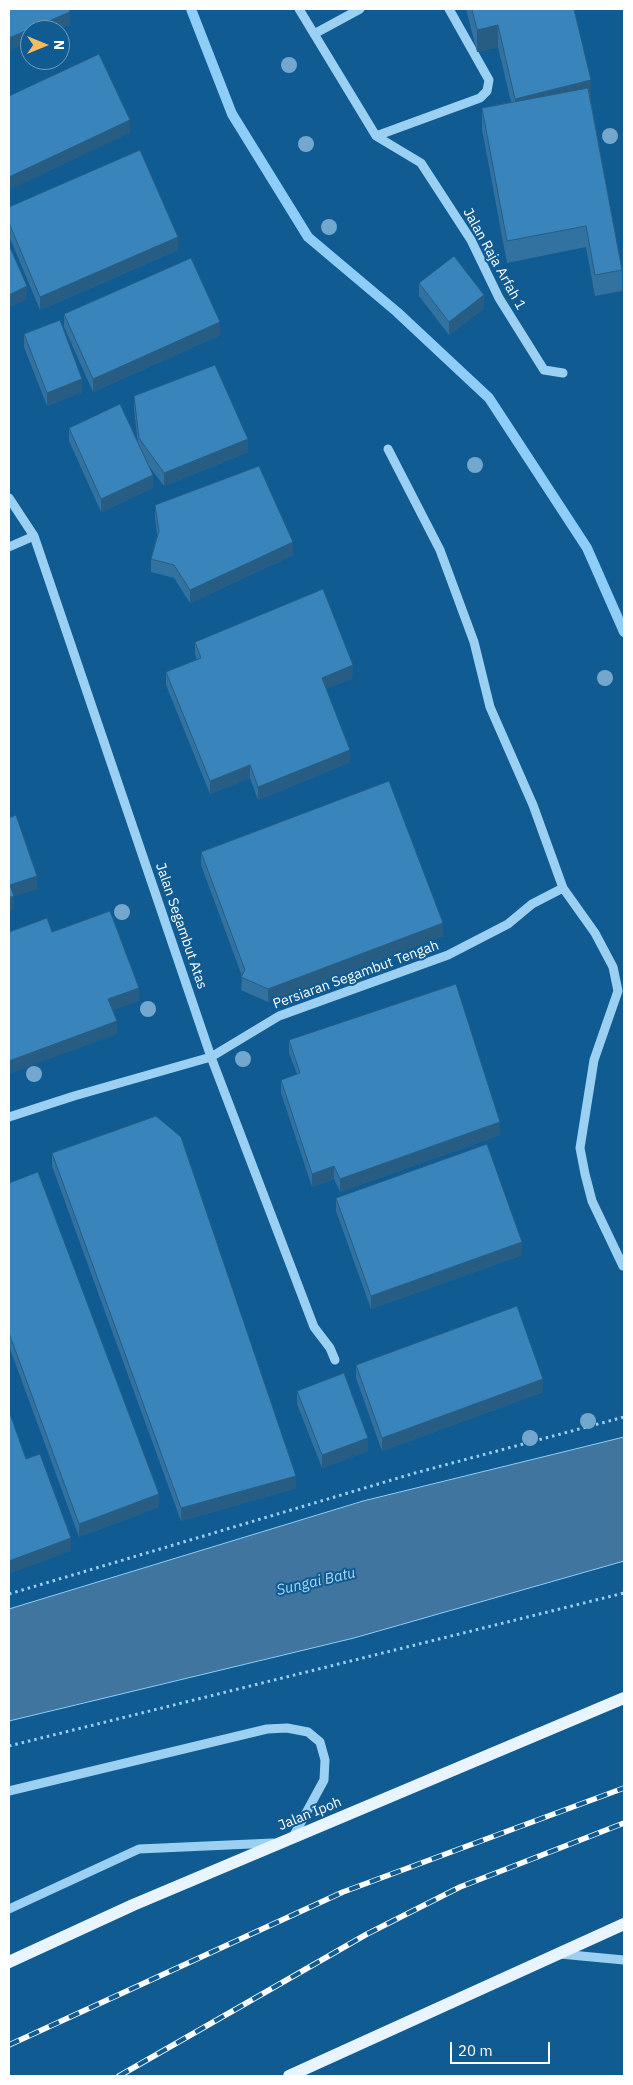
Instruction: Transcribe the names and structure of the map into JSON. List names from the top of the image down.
{
  "streets": {
    "main road": ["Jalan Ipoh"],
    "street": ["Jalan Raja Arfah 1", "Jalan Segambut Atas", "Persiaran Segambut Tengah"]
  },
  "crossings": [
    ["Jalan Segambut Atas", "Persiaran Segambut Tengah"]
  ],
  "water": ["Sungai Batu"],
  "scale_bar": "20 m",
  "north": "right"
}
